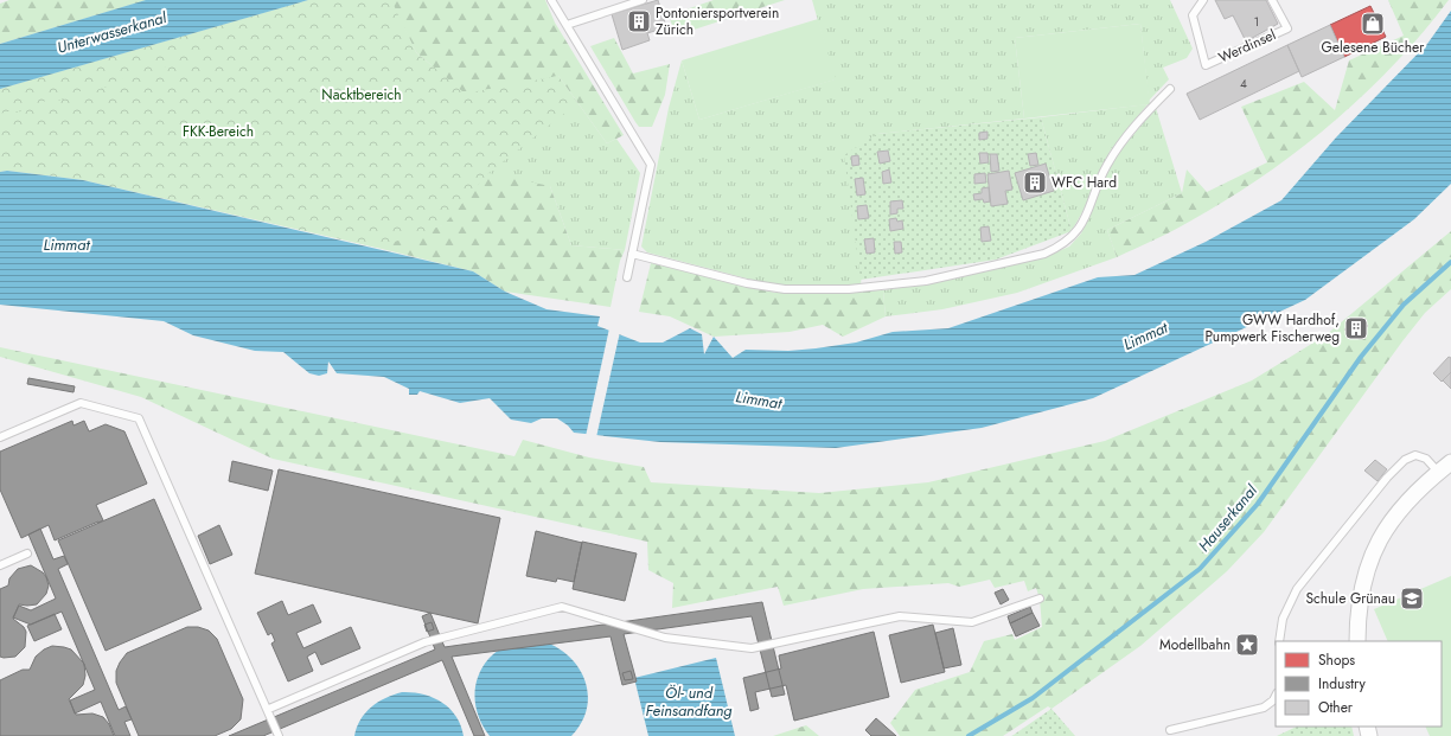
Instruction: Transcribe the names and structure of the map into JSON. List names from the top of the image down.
{
  "streets": {
    "lane": ["Werdinsel"]
  },
  "water": [
    "Unterwasserkanal",
    "Limmat",
    "Hauserkanal",
    "Öl- und Feinsandfang"
  ],
  "parks": ["Nacktbereich", "FKK-Bereich"],
  "places": {
    "building": ["Pontoniersportverein Zürich", "WFC Hard", "GWW Hardhof, Pumpwerk Fischerweg"],
    "shop": ["Gelesene Bücher"],
    "school or university": ["Schule Grünau"],
    "place": ["Modellbahn"]
  },
  "house_numbers": ["1", "4"],
  "legend": ["Shops", "Industry", "Other"]
}
